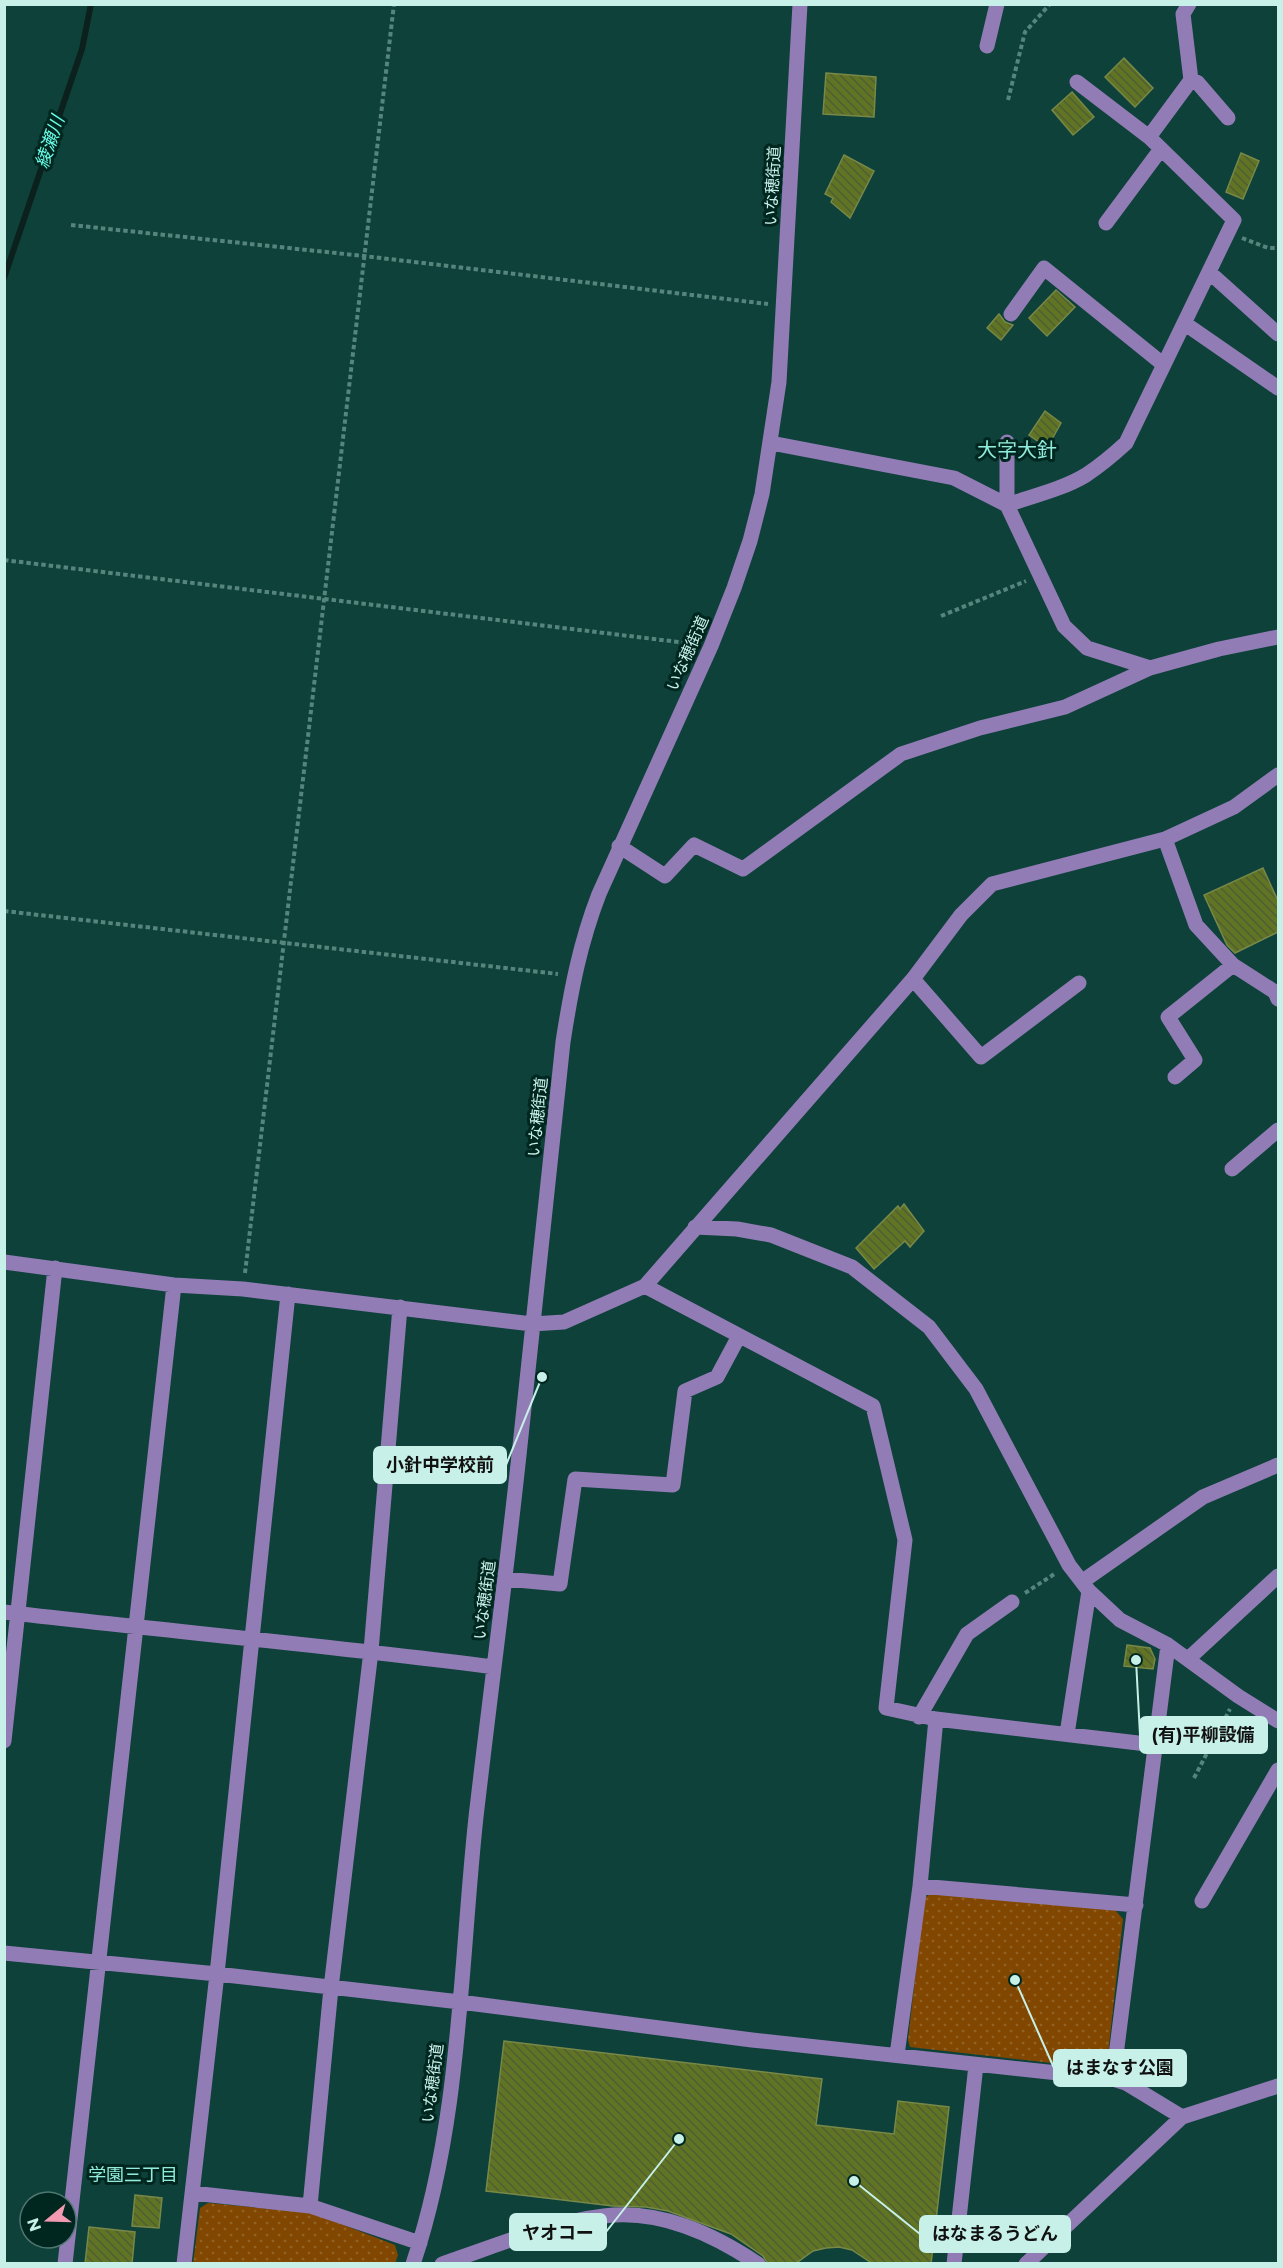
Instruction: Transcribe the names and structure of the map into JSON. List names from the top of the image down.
{
  "streets": {
    "street": ["いな穂街道"]
  },
  "districts": ["大字大針", "学園三丁目"],
  "water": ["綾瀬川"],
  "places": [
    "小針中学校前",
    "(有)平柳設備",
    "はまなす公園",
    "ヤオコー",
    "はなまるうどん"
  ],
  "north": "left"
}
